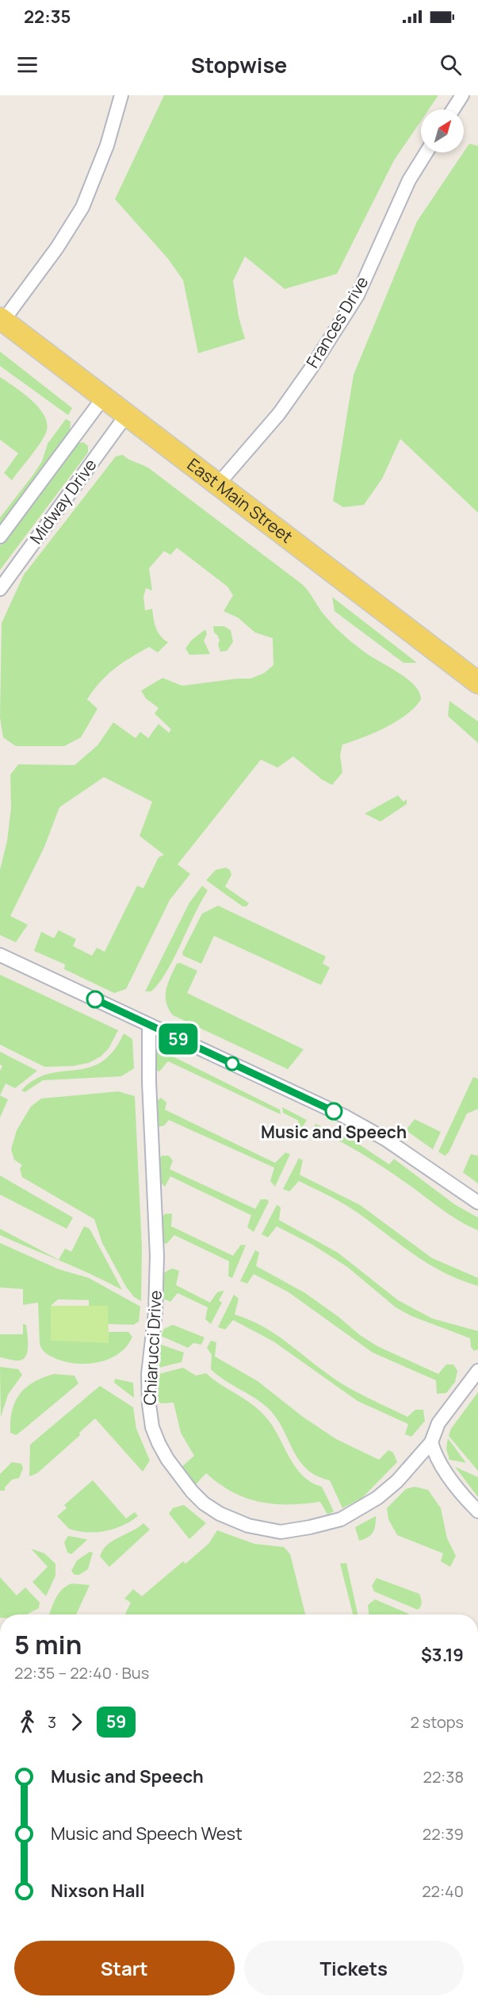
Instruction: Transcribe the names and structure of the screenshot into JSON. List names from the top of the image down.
{
  "streets": {
    "main road": ["East Main Street"],
    "street": ["Frances Drive", "Midway Drive", "Chiarucci Drive"]
  },
  "crossings": [
    ["Frances Drive", "East Main Street"],
    ["East Main Street", "Midway Drive"]
  ],
  "places": ["Music and Speech"],
  "lines": ["bus line 59"],
  "north": "top right",
  "page": {
    "status": "22:35",
    "header": "Stopwise",
    "on_map": "59",
    "heading": ["5 min", "22:35 – 22:40 · Bus", "$3.19"],
    "legs": ["3", "59", "2 stops"],
    "list": [
      {
        "name": "Music and Speech",
        "value": "22:38"
      },
      {
        "name": "Music and Speech West",
        "value": "22:39"
      },
      {
        "name": "Nixson Hall",
        "value": "22:40"
      }
    ],
    "buttons": ["Start", "Tickets"]
  }
}
